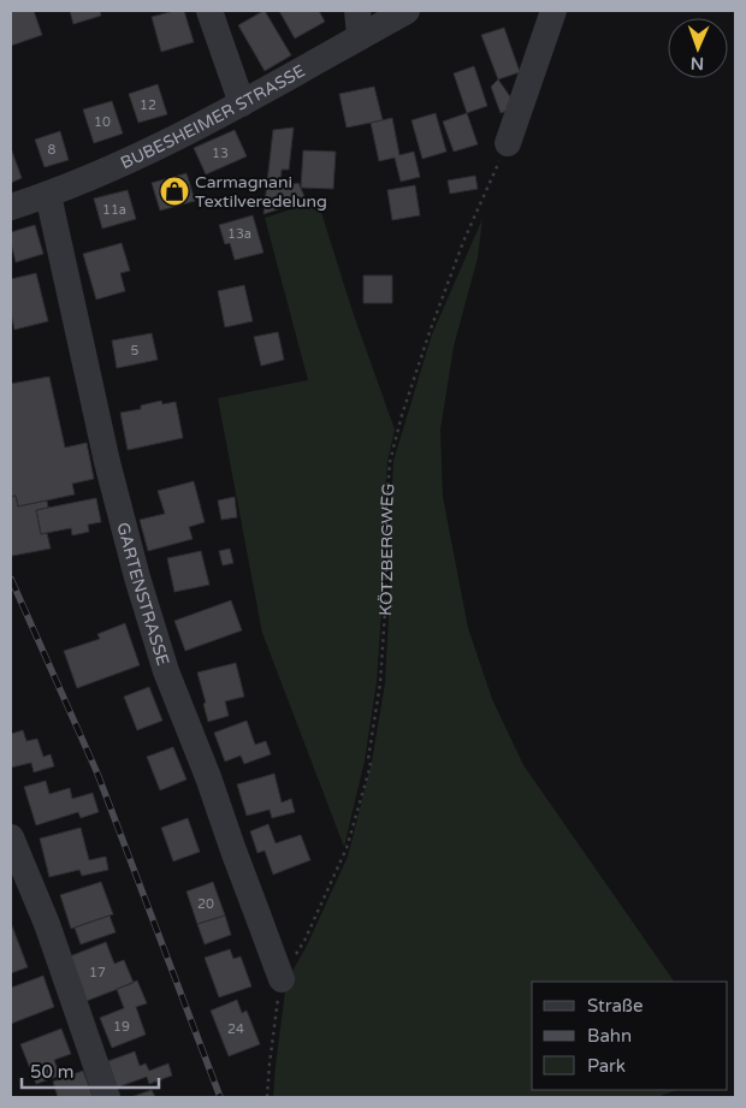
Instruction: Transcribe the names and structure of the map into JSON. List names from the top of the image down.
{
  "streets": {
    "street": ["BUBESHEIMER STRASSE", "GARTENSTRASSE"],
    "path": ["KÖTZBERGWEG"]
  },
  "crossings": [
    ["BUBESHEIMER STRASSE", "GARTENSTRASSE"],
    ["KÖTZBERGWEG", "GARTENSTRASSE"]
  ],
  "places": {
    "shop": ["Carmagnani Textilveredelung"]
  },
  "house_numbers": [
    "12",
    "10",
    "8",
    "13",
    "11a",
    "13a",
    "5",
    "20",
    "17",
    "19",
    "24"
  ],
  "legend": ["Straße", "Bahn", "Park"],
  "scale_bar": "50 m",
  "north": "bottom"
}
